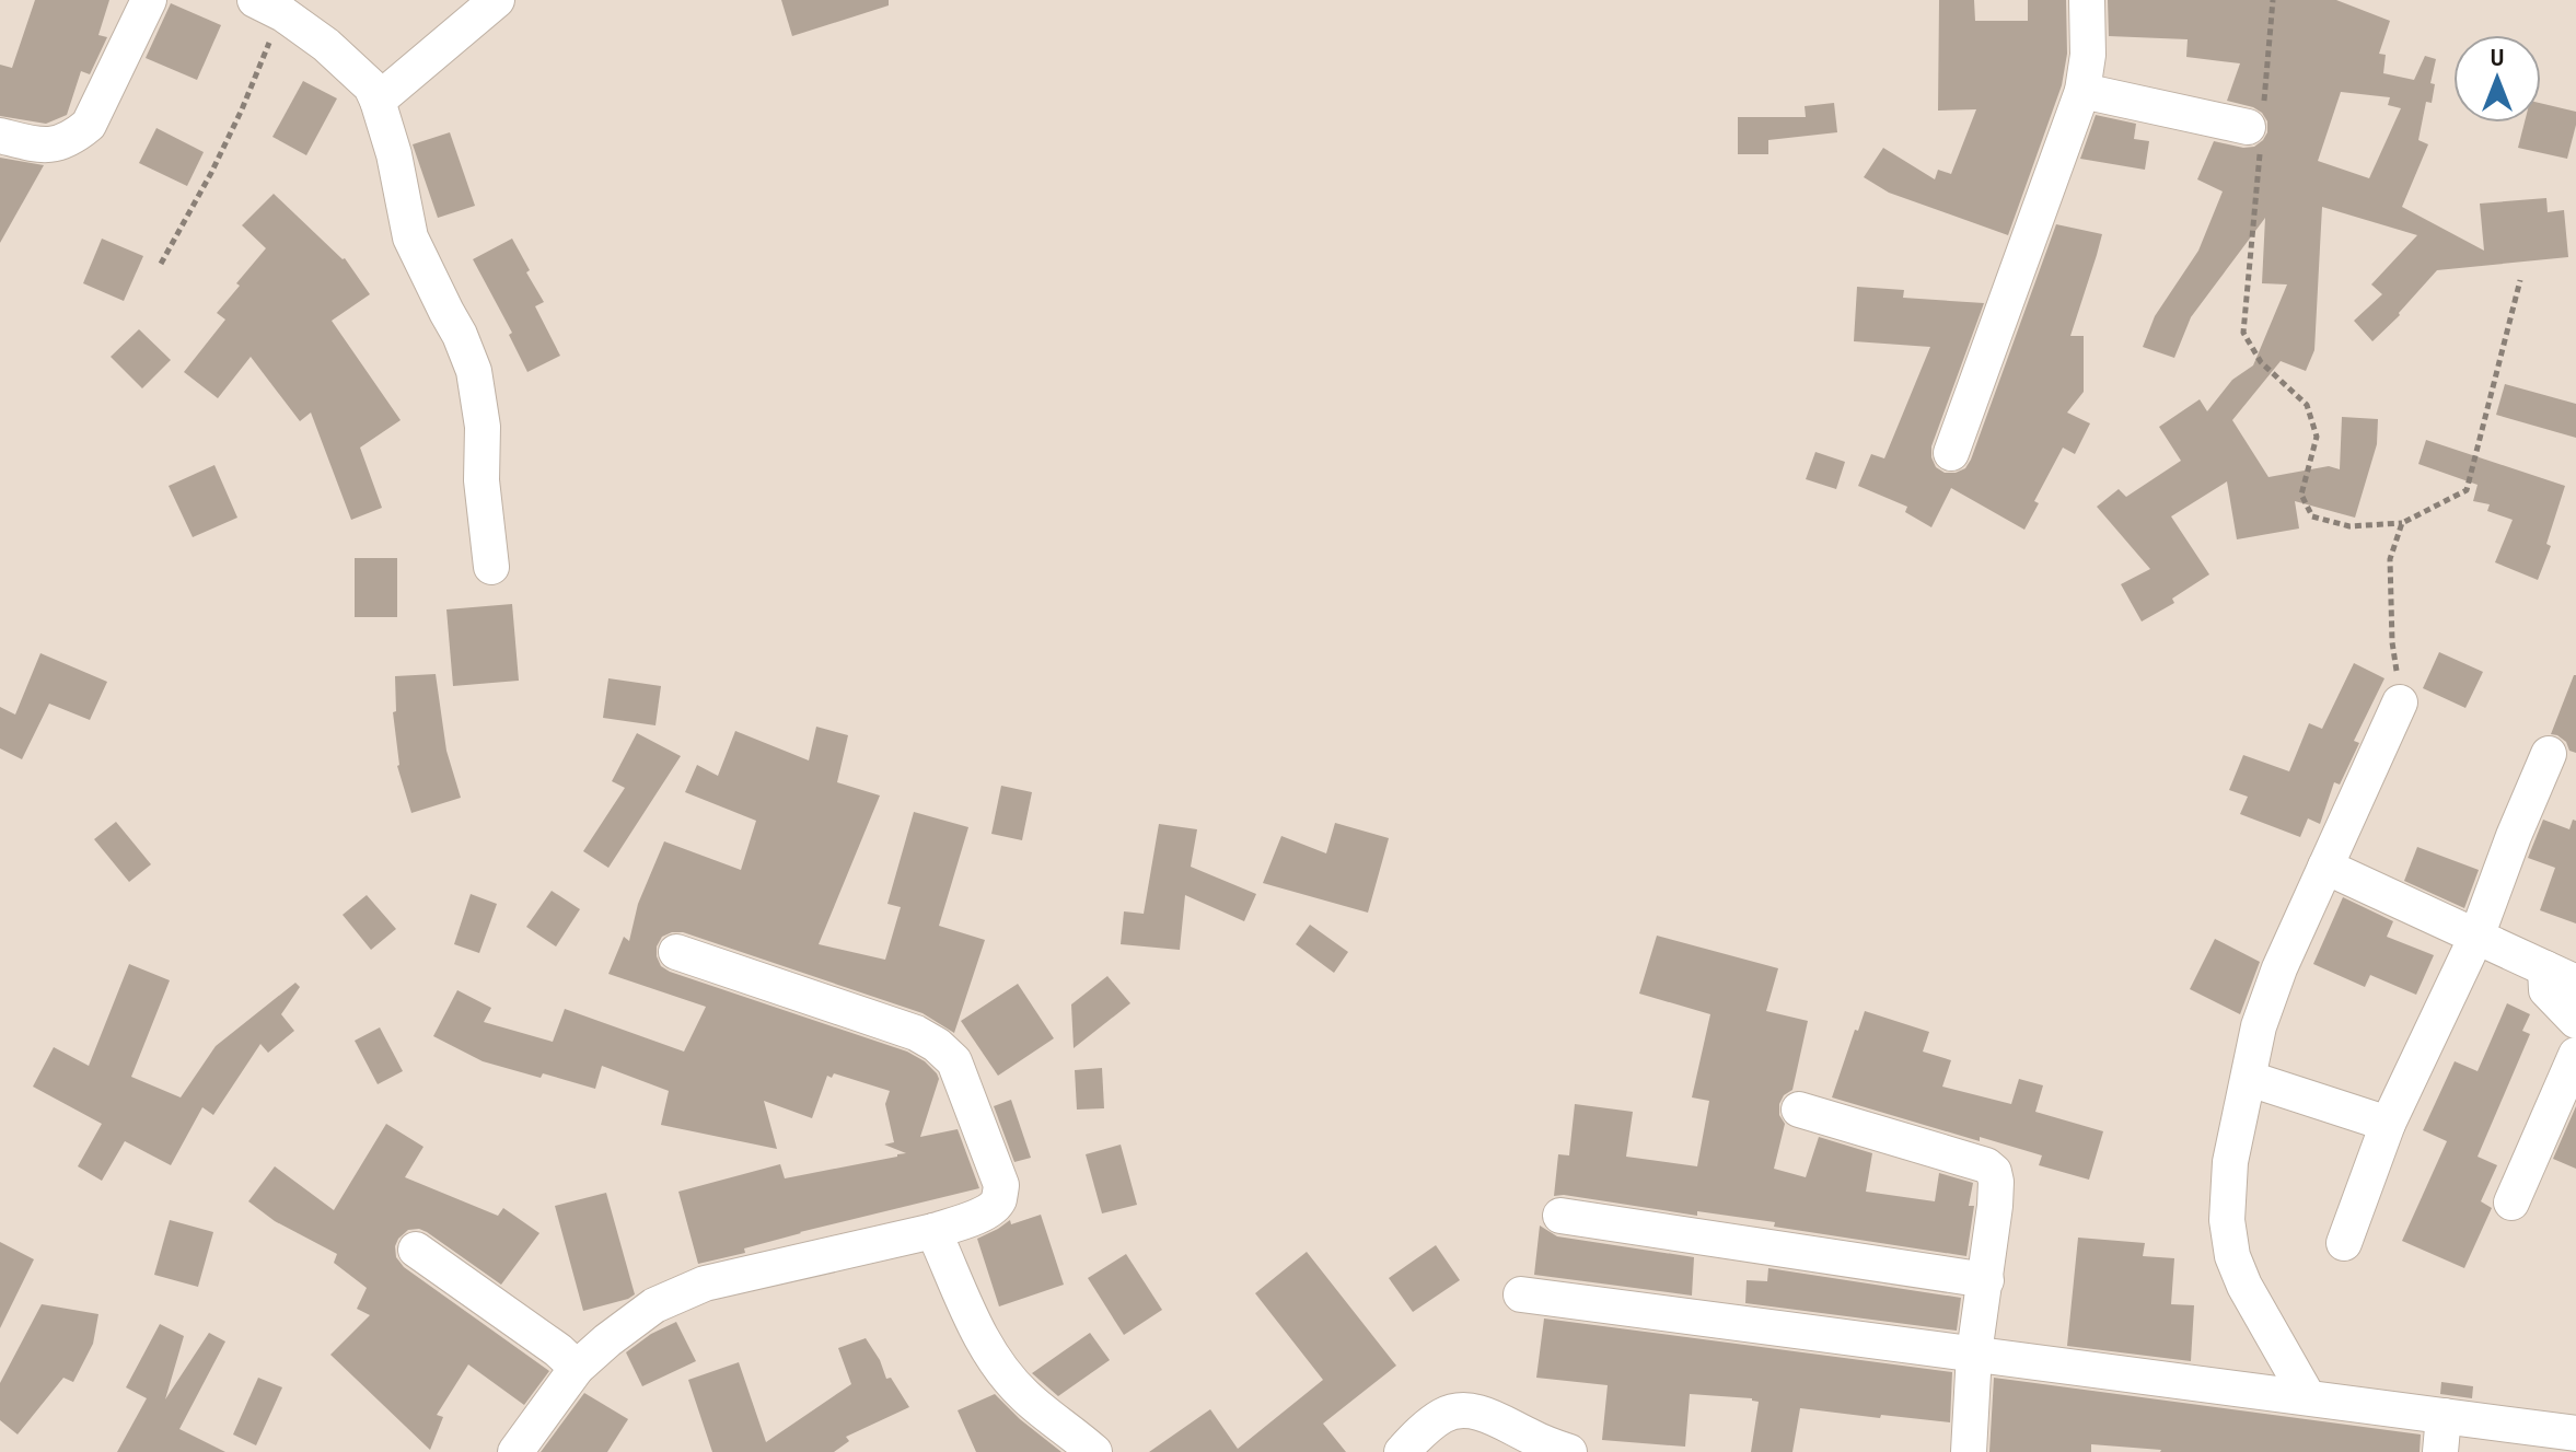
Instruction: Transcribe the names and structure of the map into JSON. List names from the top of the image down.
{
  "north": "top"
}
